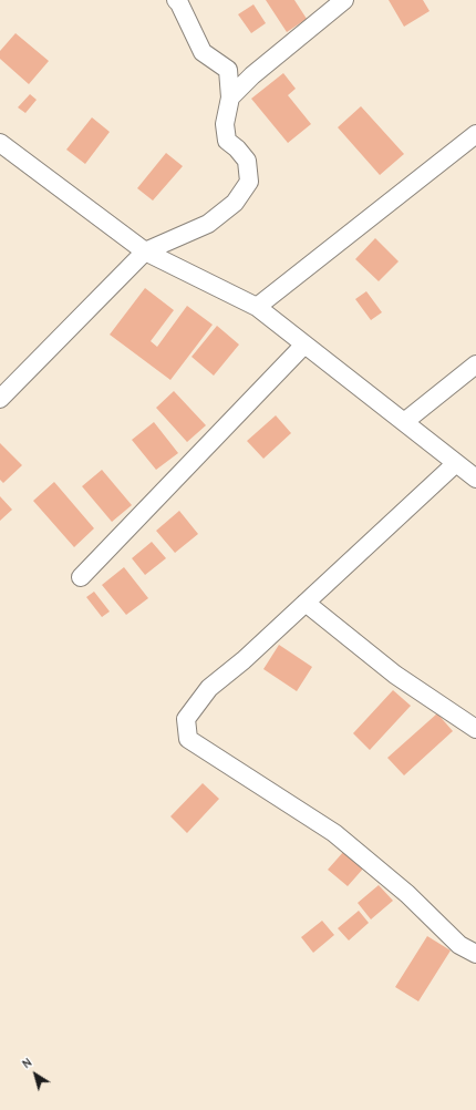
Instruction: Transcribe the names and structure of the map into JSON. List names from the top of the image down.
{
  "north": "top left"
}
